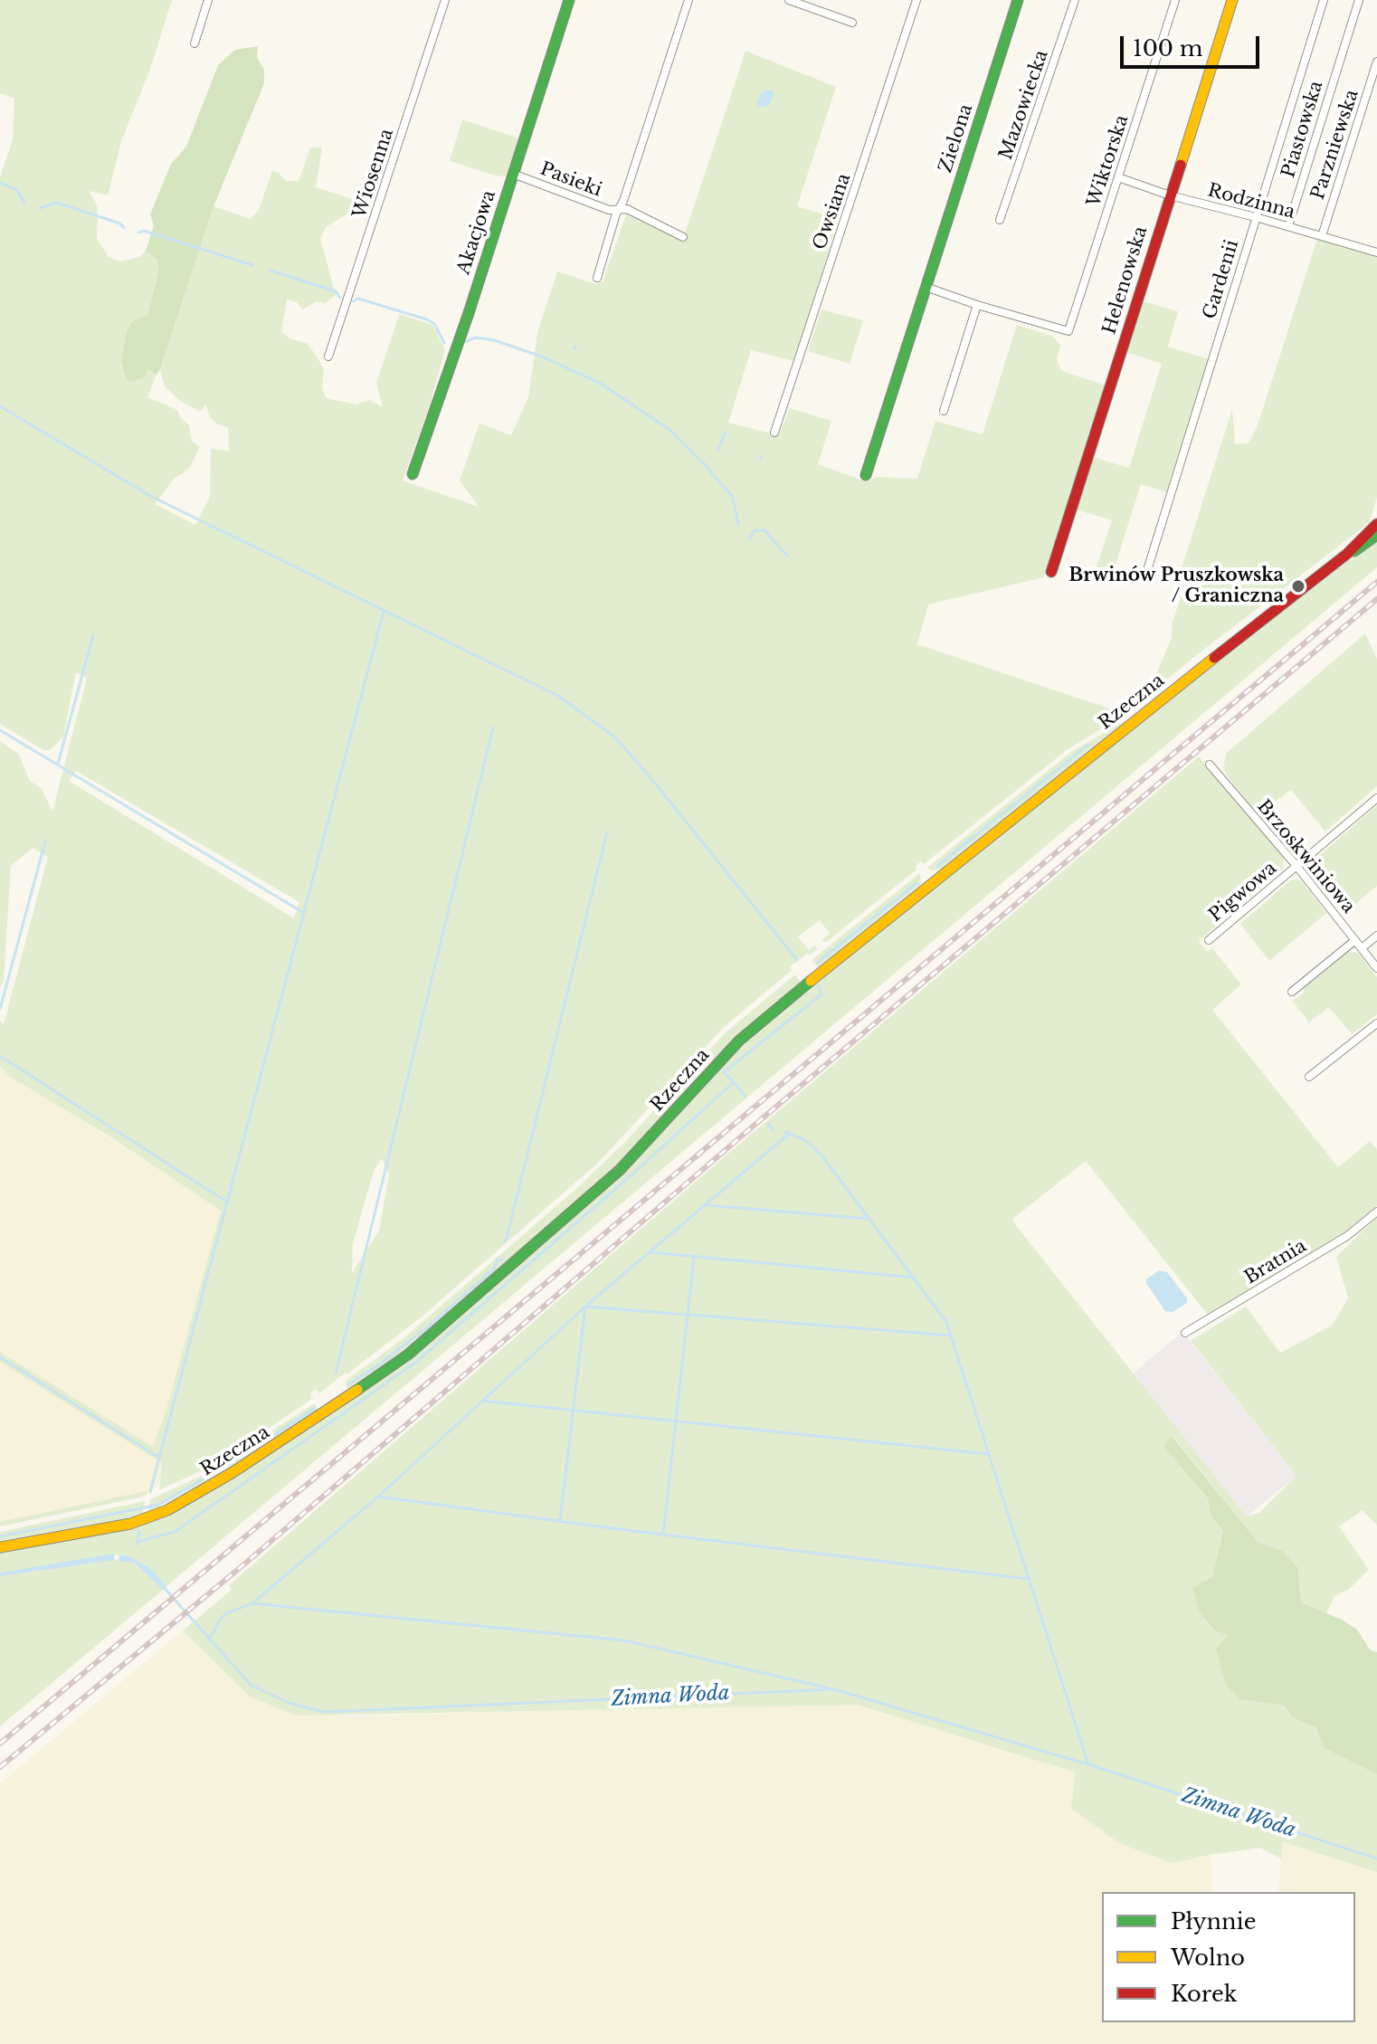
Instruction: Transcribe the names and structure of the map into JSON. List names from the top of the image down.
{
  "streets": {
    "street": [
      "Mazowiecka",
      "Piastowska",
      "Zielona",
      "Parzniewska",
      "Wiktorska",
      "Wiosenna",
      "Pasieki",
      "Rodzinna",
      "Owsiana",
      "Akacjowa",
      "Gardenii",
      "Helenowska",
      "Rzeczna",
      "Brzoskwiniowa",
      "Pigwowa",
      "Bratnia"
    ]
  },
  "crossings": [
    ["Piastowska", "Rodzinna"],
    ["Parzniewska", "Rodzinna"],
    ["Wiktorska", "Rodzinna"],
    ["Pasieki", "Akacjowa"],
    ["Rodzinna", "Gardenii"],
    ["Rodzinna", "Helenowska"],
    ["Brzoskwiniowa", "Pigwowa"]
  ],
  "water": ["Zimna Woda"],
  "places": ["Brwinów Pruszkowska / Graniczna"],
  "legend": ["Płynnie", "Wolno", "Korek"],
  "scale_bar": "100 m"
}
